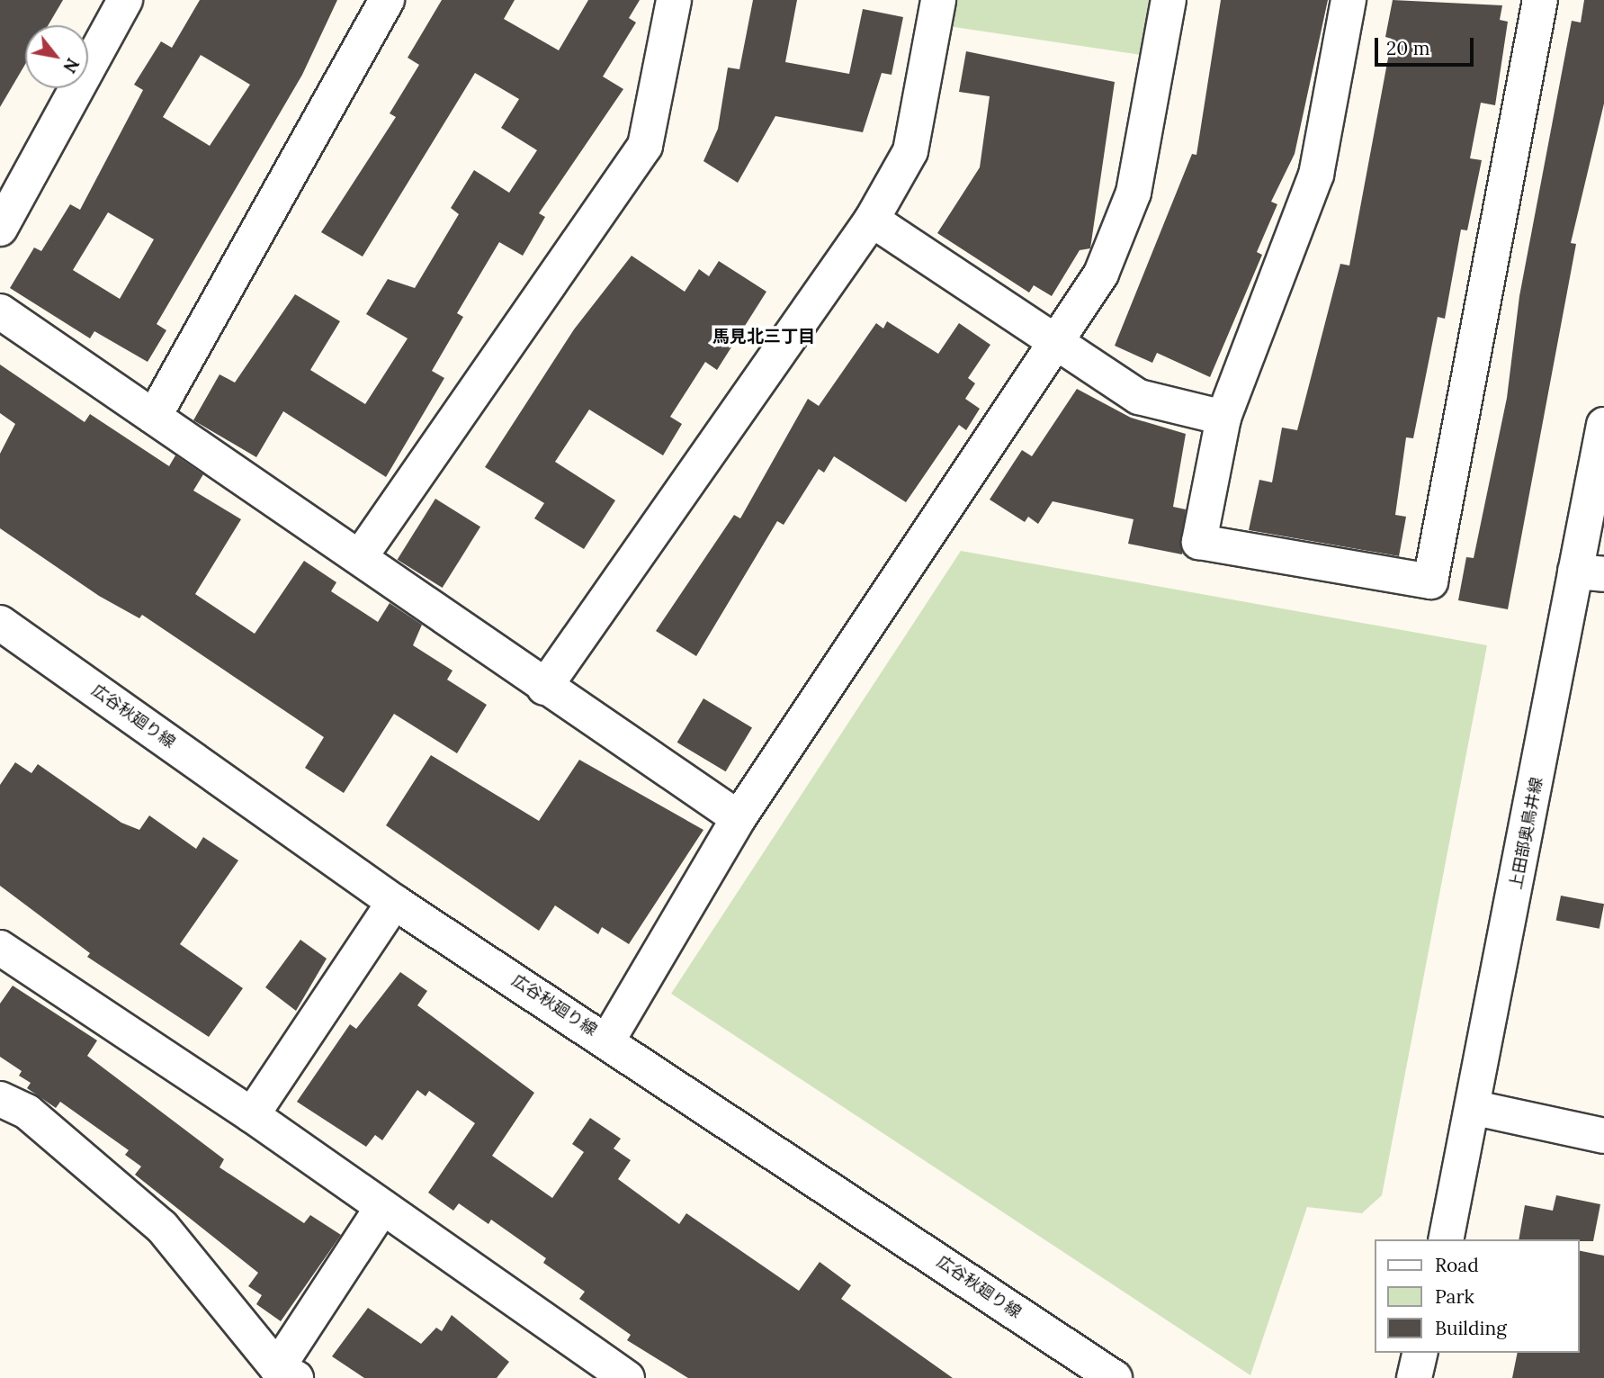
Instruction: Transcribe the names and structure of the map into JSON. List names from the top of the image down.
{
  "streets": {
    "street": ["広谷秋廻り線", "上田部奥鳥井線"]
  },
  "districts": ["馬見北三丁目"],
  "legend": ["Road", "Park", "Building"],
  "scale_bar": "20 m",
  "north": "bottom right"
}
